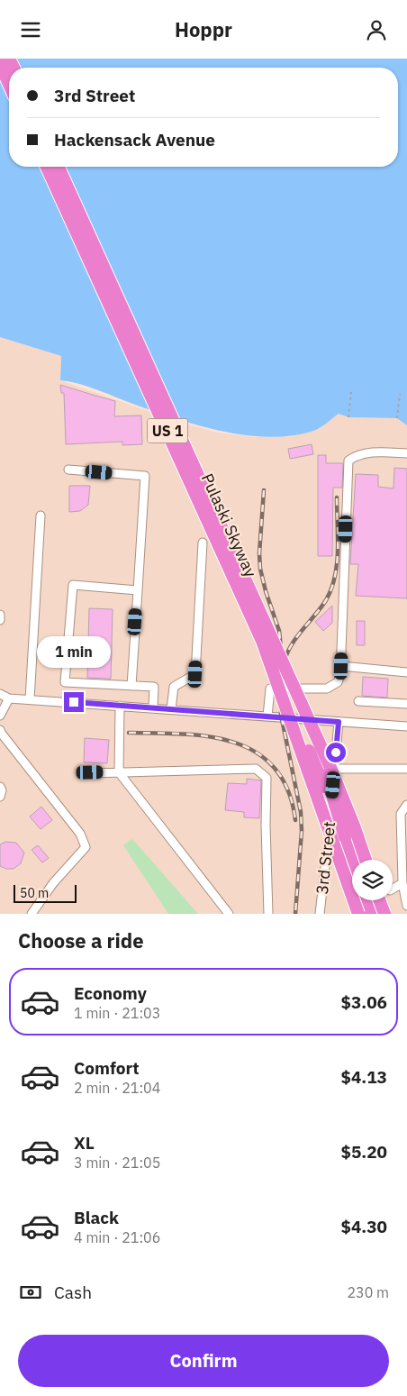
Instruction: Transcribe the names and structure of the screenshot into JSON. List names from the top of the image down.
{
  "streets": {
    "highway": ["US 1", "Pulaski Skyway"],
    "street": ["3rd Street"]
  },
  "scale_bar": "50 m",
  "page": {
    "header": "Hoppr",
    "banner": ["3rd Street", "Hackensack Avenue"],
    "bubble": "1 min",
    "scale": "50 m",
    "heading": "Choose a ride",
    "list": [
      {
        "name": "Economy",
        "note": "1 min · 21:03",
        "value": "$3.06"
      },
      {
        "name": "Comfort",
        "note": "2 min · 21:04",
        "value": "$4.13"
      },
      {
        "name": "XL",
        "note": "3 min · 21:05",
        "value": "$5.20"
      },
      {
        "name": "Black",
        "note": "4 min · 21:06",
        "value": "$4.30"
      }
    ],
    "pay": ["Cash", "230 m"],
    "buttons": "Confirm"
  }
}
